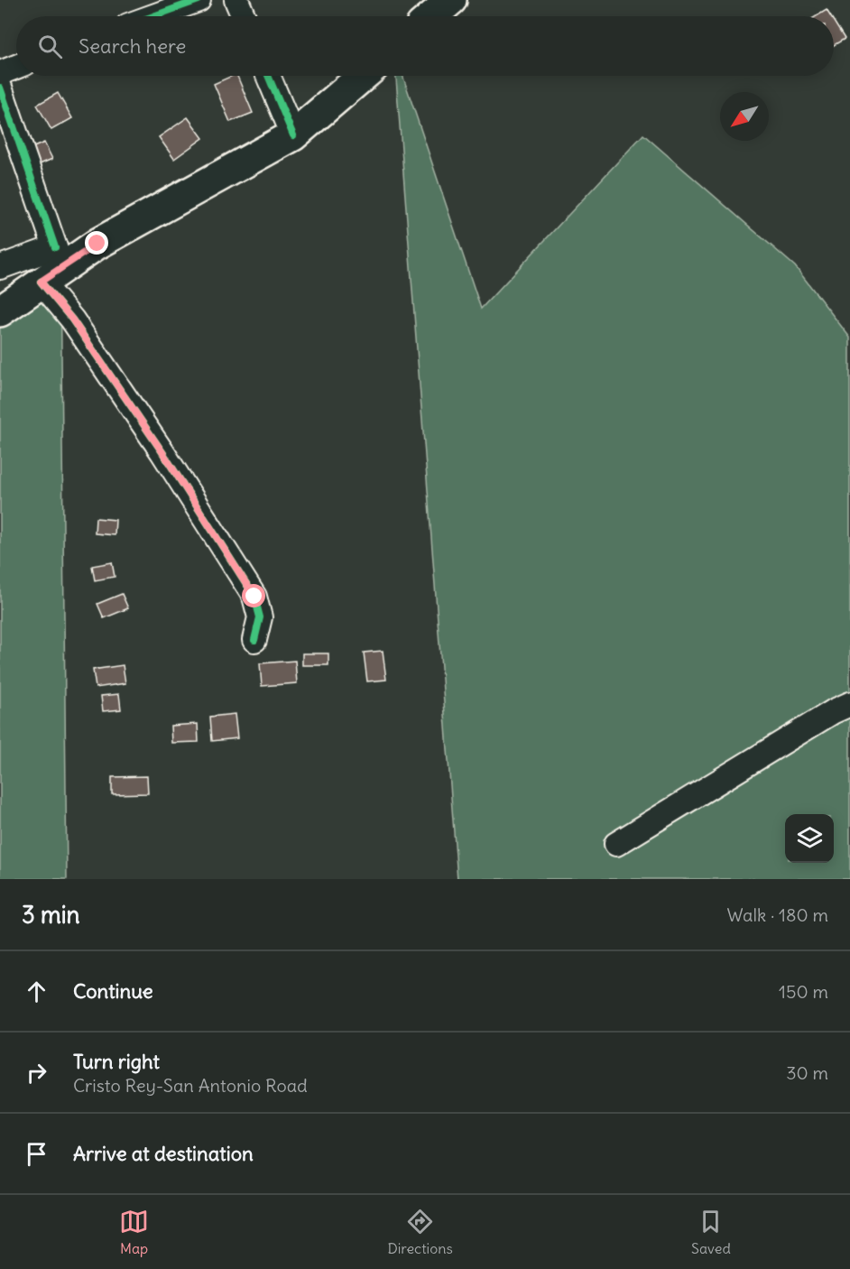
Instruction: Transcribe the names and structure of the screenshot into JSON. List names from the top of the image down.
{
  "north": "bottom left",
  "page": {
    "search": "Search here",
    "heading": ["3 min", "Walk · 180 m"],
    "list": [
      ["Continue", "150 m"],
      ["Turn right", "Cristo Rey-San Antonio Road", "30 m"],
      "Arrive at destination"
    ],
    "nav": ["Map", "Directions", "Saved"]
  }
}
